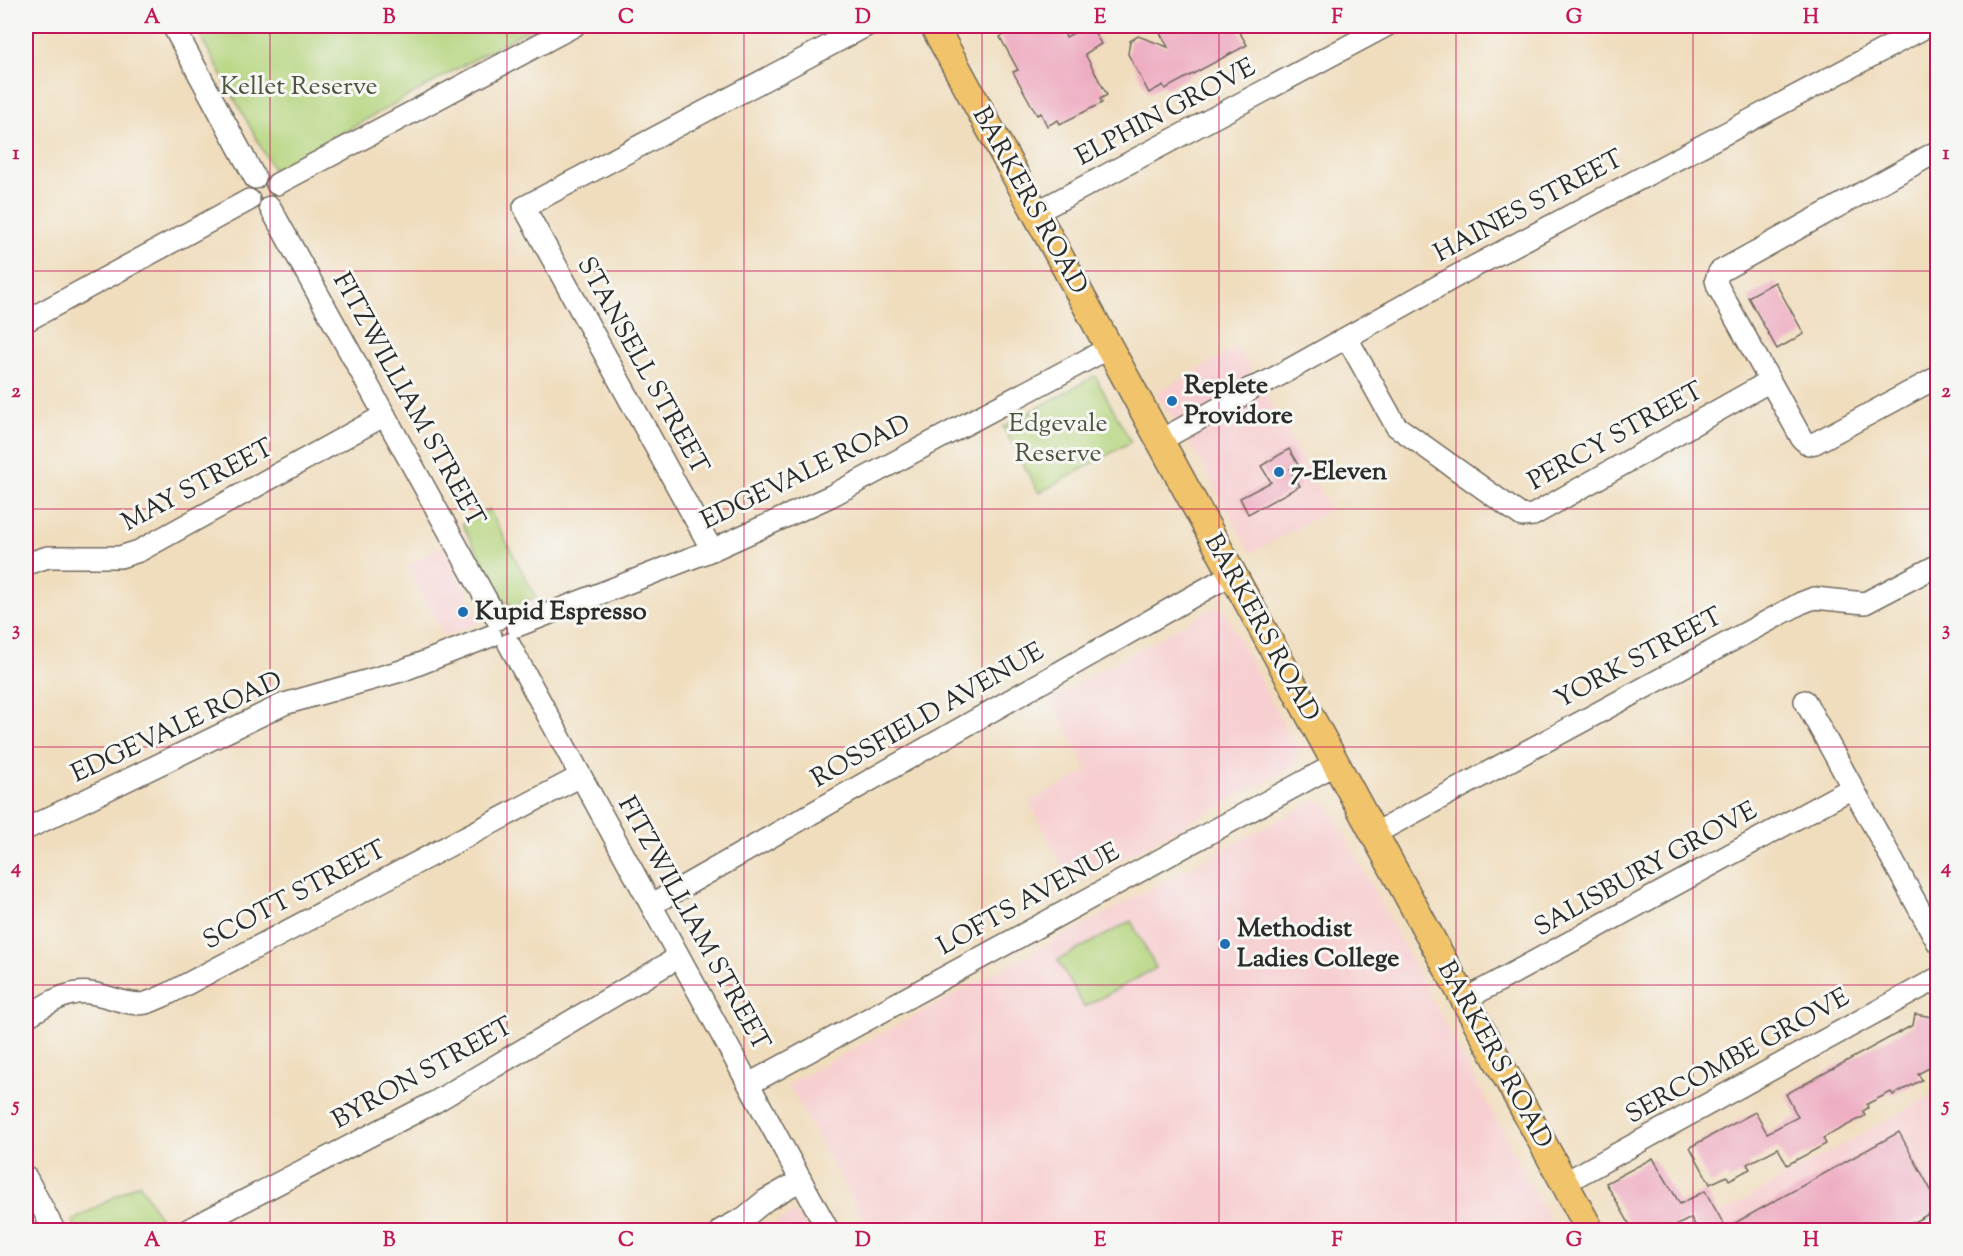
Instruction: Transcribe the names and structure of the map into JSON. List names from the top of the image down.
{
  "streets": {
    "main road": ["BARKERS ROAD"],
    "street": [
      "ELPHIN GROVE",
      "HAINES STREET",
      "STANSELL STREET",
      "FITZWILLIAM STREET",
      "PERCY STREET",
      "EDGEVALE ROAD",
      "MAY STREET",
      "YORK STREET",
      "ROSSFIELD AVENUE",
      "SALISBURY GROVE",
      "SCOTT STREET",
      "LOFTS AVENUE",
      "SERCOMBE GROVE",
      "BYRON STREET"
    ]
  },
  "crossings": [
    ["ELPHIN GROVE", "BARKERS ROAD"],
    ["BARKERS ROAD", "HAINES STREET"],
    ["BARKERS ROAD", "EDGEVALE ROAD"],
    ["BARKERS ROAD", "YORK STREET"],
    ["BARKERS ROAD", "ROSSFIELD AVENUE"],
    ["BARKERS ROAD", "SALISBURY GROVE"],
    ["BARKERS ROAD", "LOFTS AVENUE"],
    ["BARKERS ROAD", "SERCOMBE GROVE"],
    ["HAINES STREET", "PERCY STREET"],
    ["STANSELL STREET", "EDGEVALE ROAD"],
    ["FITZWILLIAM STREET", "EDGEVALE ROAD"],
    ["FITZWILLIAM STREET", "MAY STREET"],
    ["FITZWILLIAM STREET", "ROSSFIELD AVENUE"],
    ["FITZWILLIAM STREET", "SCOTT STREET"],
    ["FITZWILLIAM STREET", "LOFTS AVENUE"],
    ["FITZWILLIAM STREET", "BYRON STREET"]
  ],
  "parks": ["Kellet Reserve", "Edgevale Reserve"],
  "places": [
    "Replete Providore",
    "7-Eleven",
    "Kupid Espresso",
    "Methodist Ladies College"
  ],
  "grid": {
    "columns": [
      "A",
      "B",
      "C",
      "D",
      "E",
      "F",
      "G",
      "H"
    ],
    "rows": [
      "1",
      "2",
      "3",
      "4",
      "5"
    ]
  }
}
